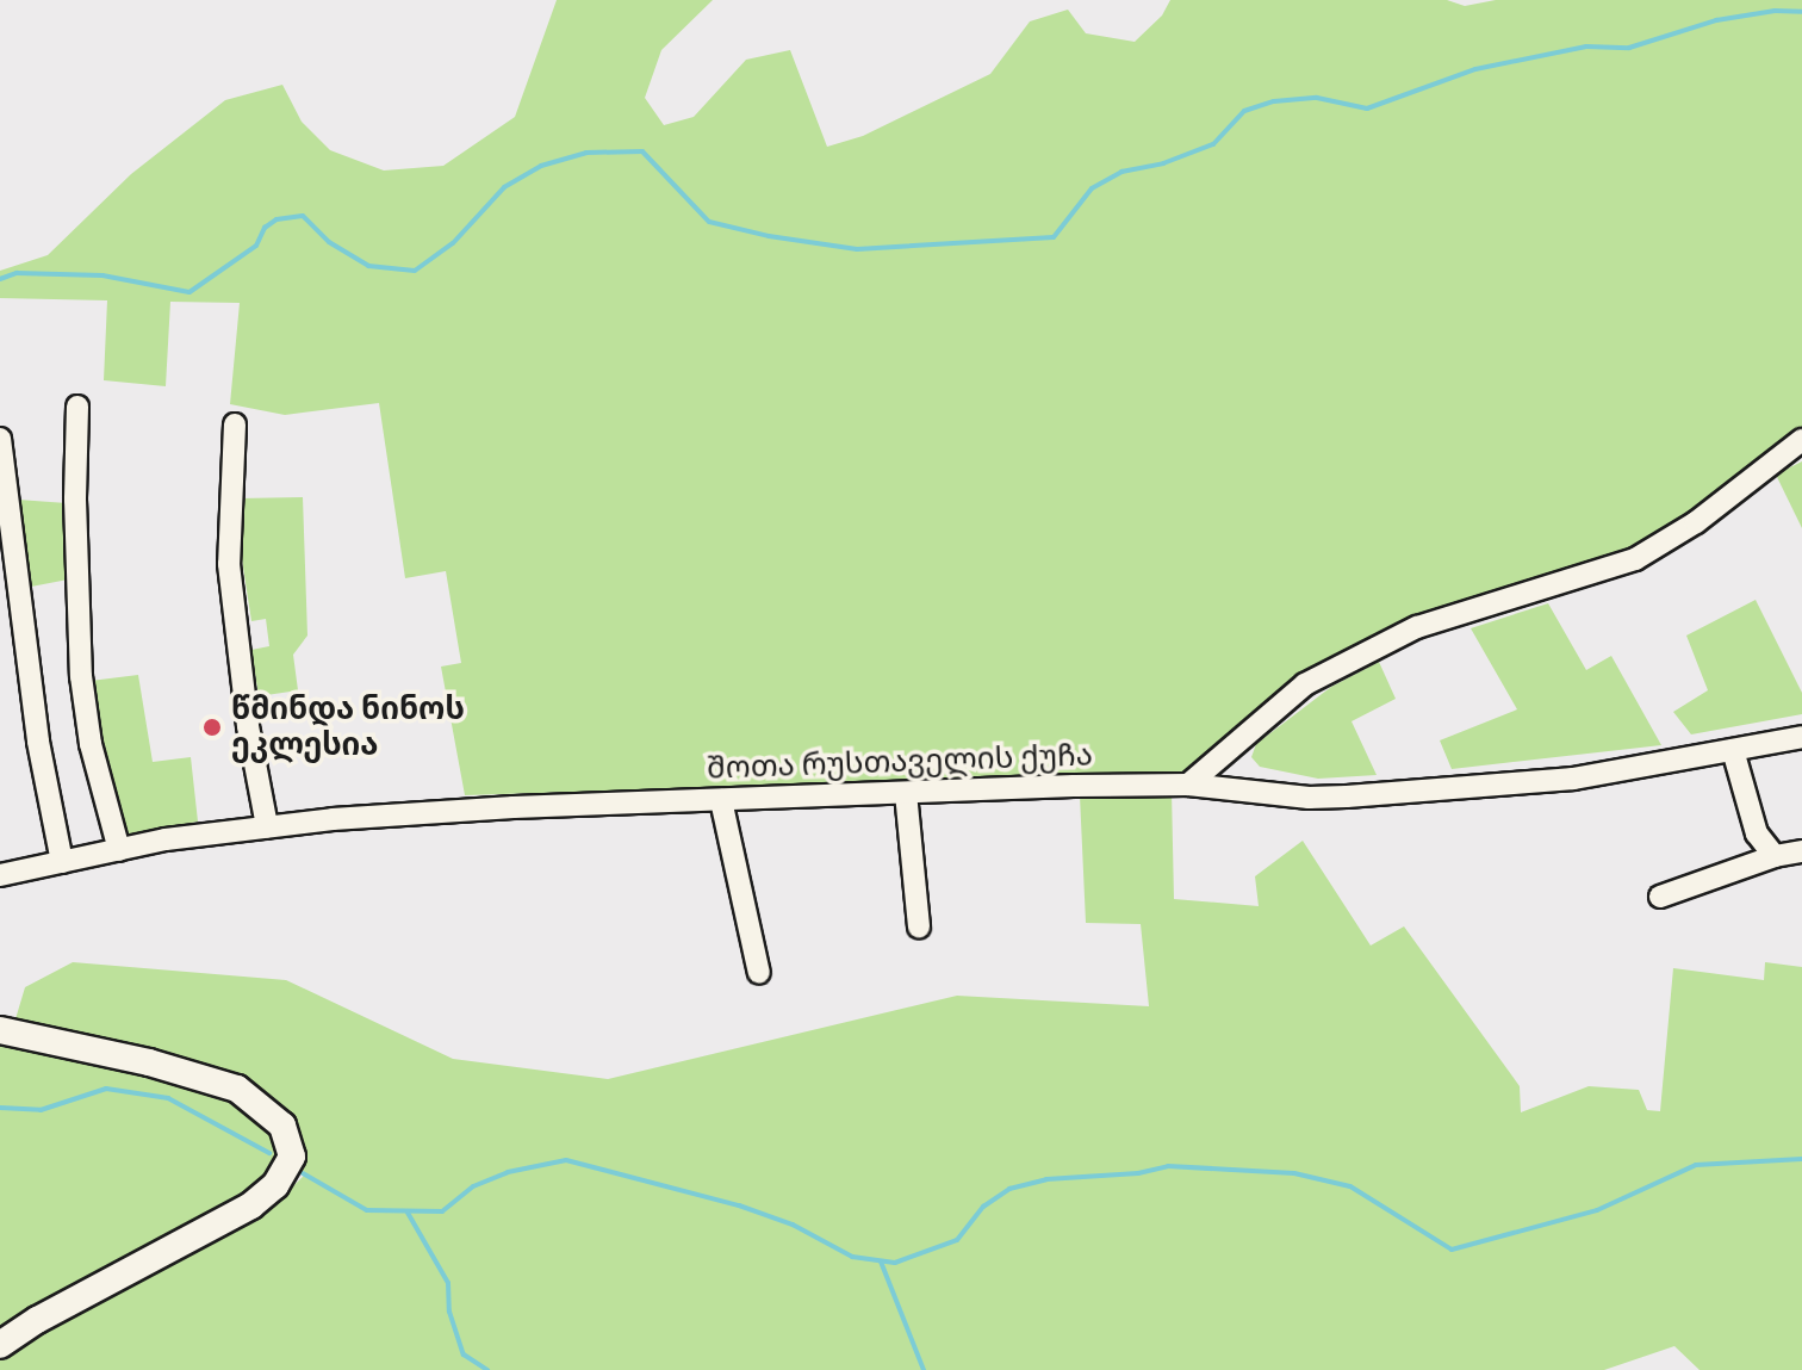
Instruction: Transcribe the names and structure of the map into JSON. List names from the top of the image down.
{
  "streets": {
    "street": ["შოთა რუსთაველის ქუჩა"]
  },
  "places": ["წმინდა ნინოს ეკლესია"]
}
